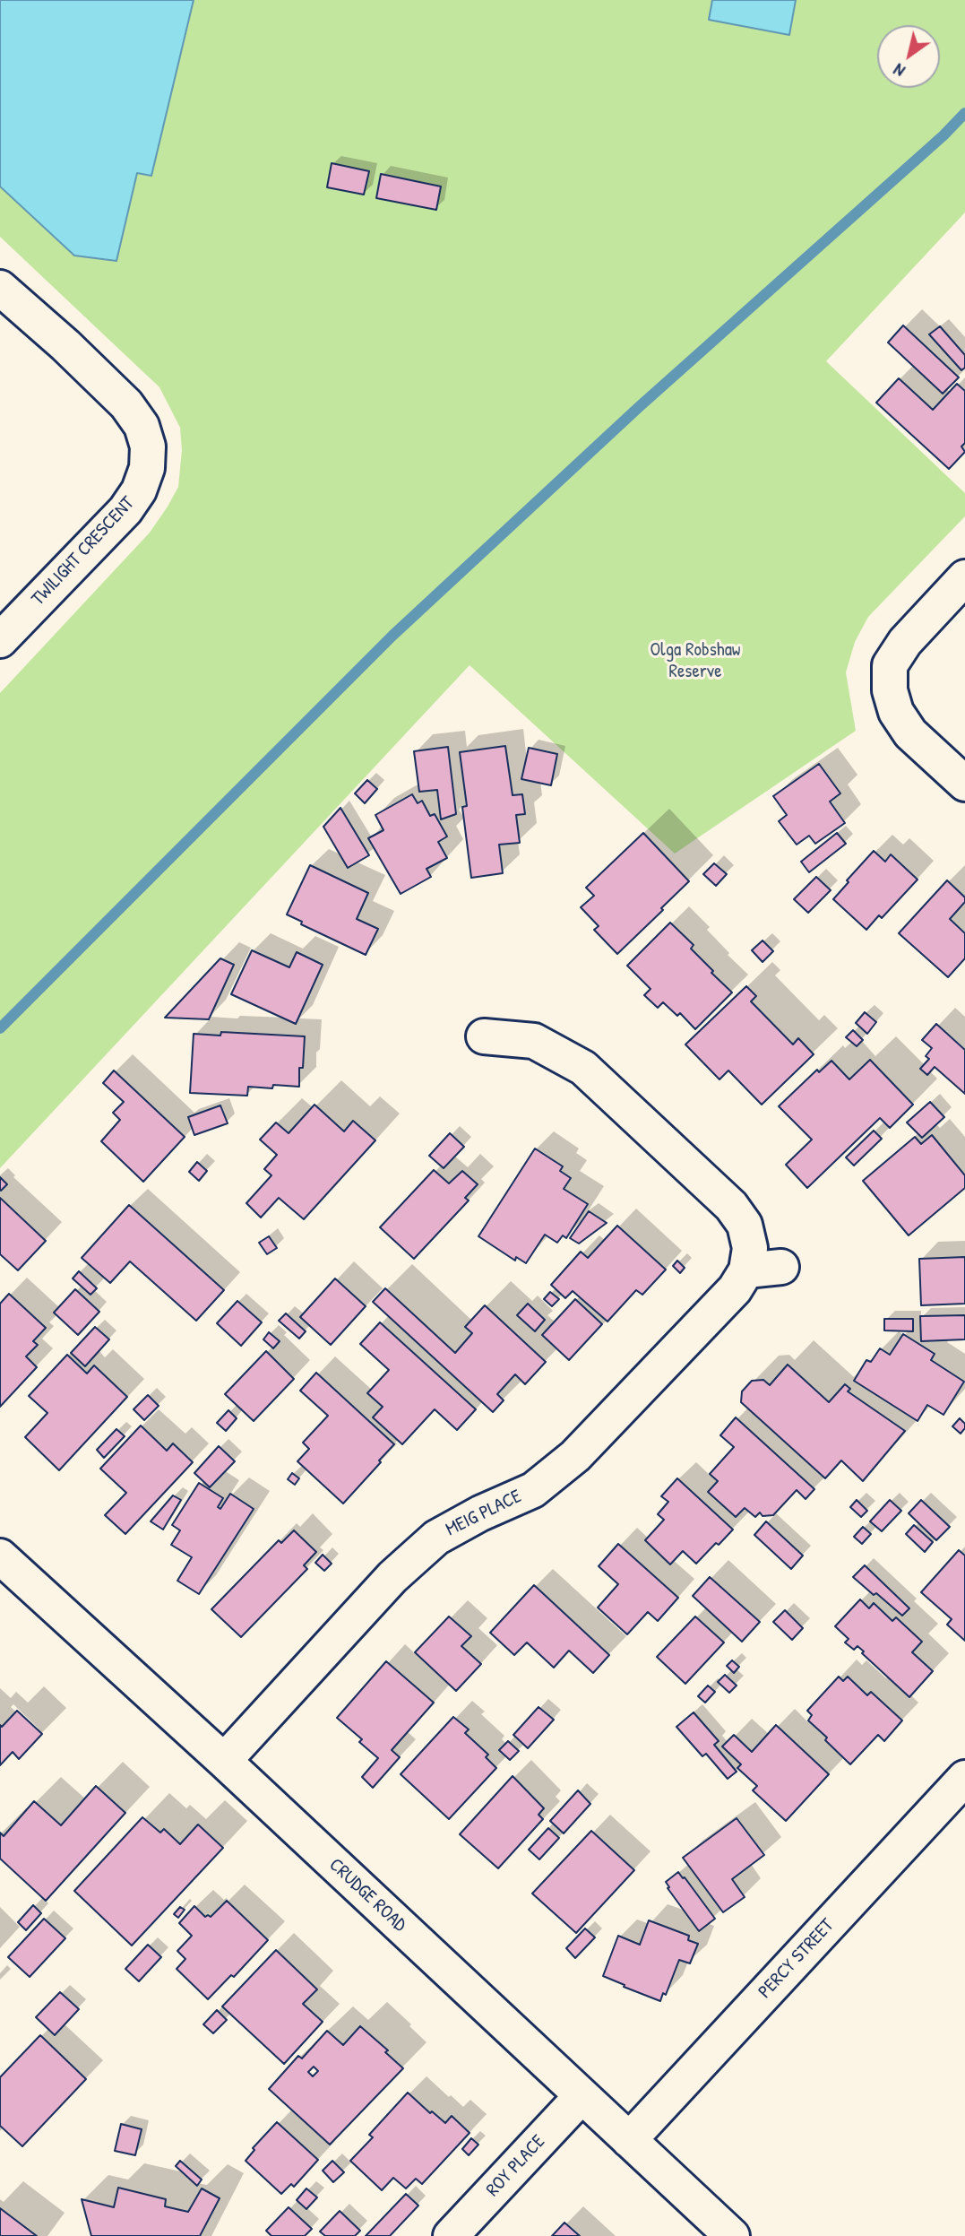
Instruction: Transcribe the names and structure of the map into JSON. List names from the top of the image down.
{
  "streets": {
    "street": [
      "TWILIGHT CRESCENT",
      "MEIG PLACE",
      "CRUDGE ROAD",
      "PERCY STREET",
      "ROY PLACE"
    ]
  },
  "crossings": [
    ["MEIG PLACE", "CRUDGE ROAD"],
    ["CRUDGE ROAD", "PERCY STREET"],
    ["CRUDGE ROAD", "ROY PLACE"]
  ],
  "parks": ["Olga Robshaw Reserve"],
  "north": "bottom left"
}
